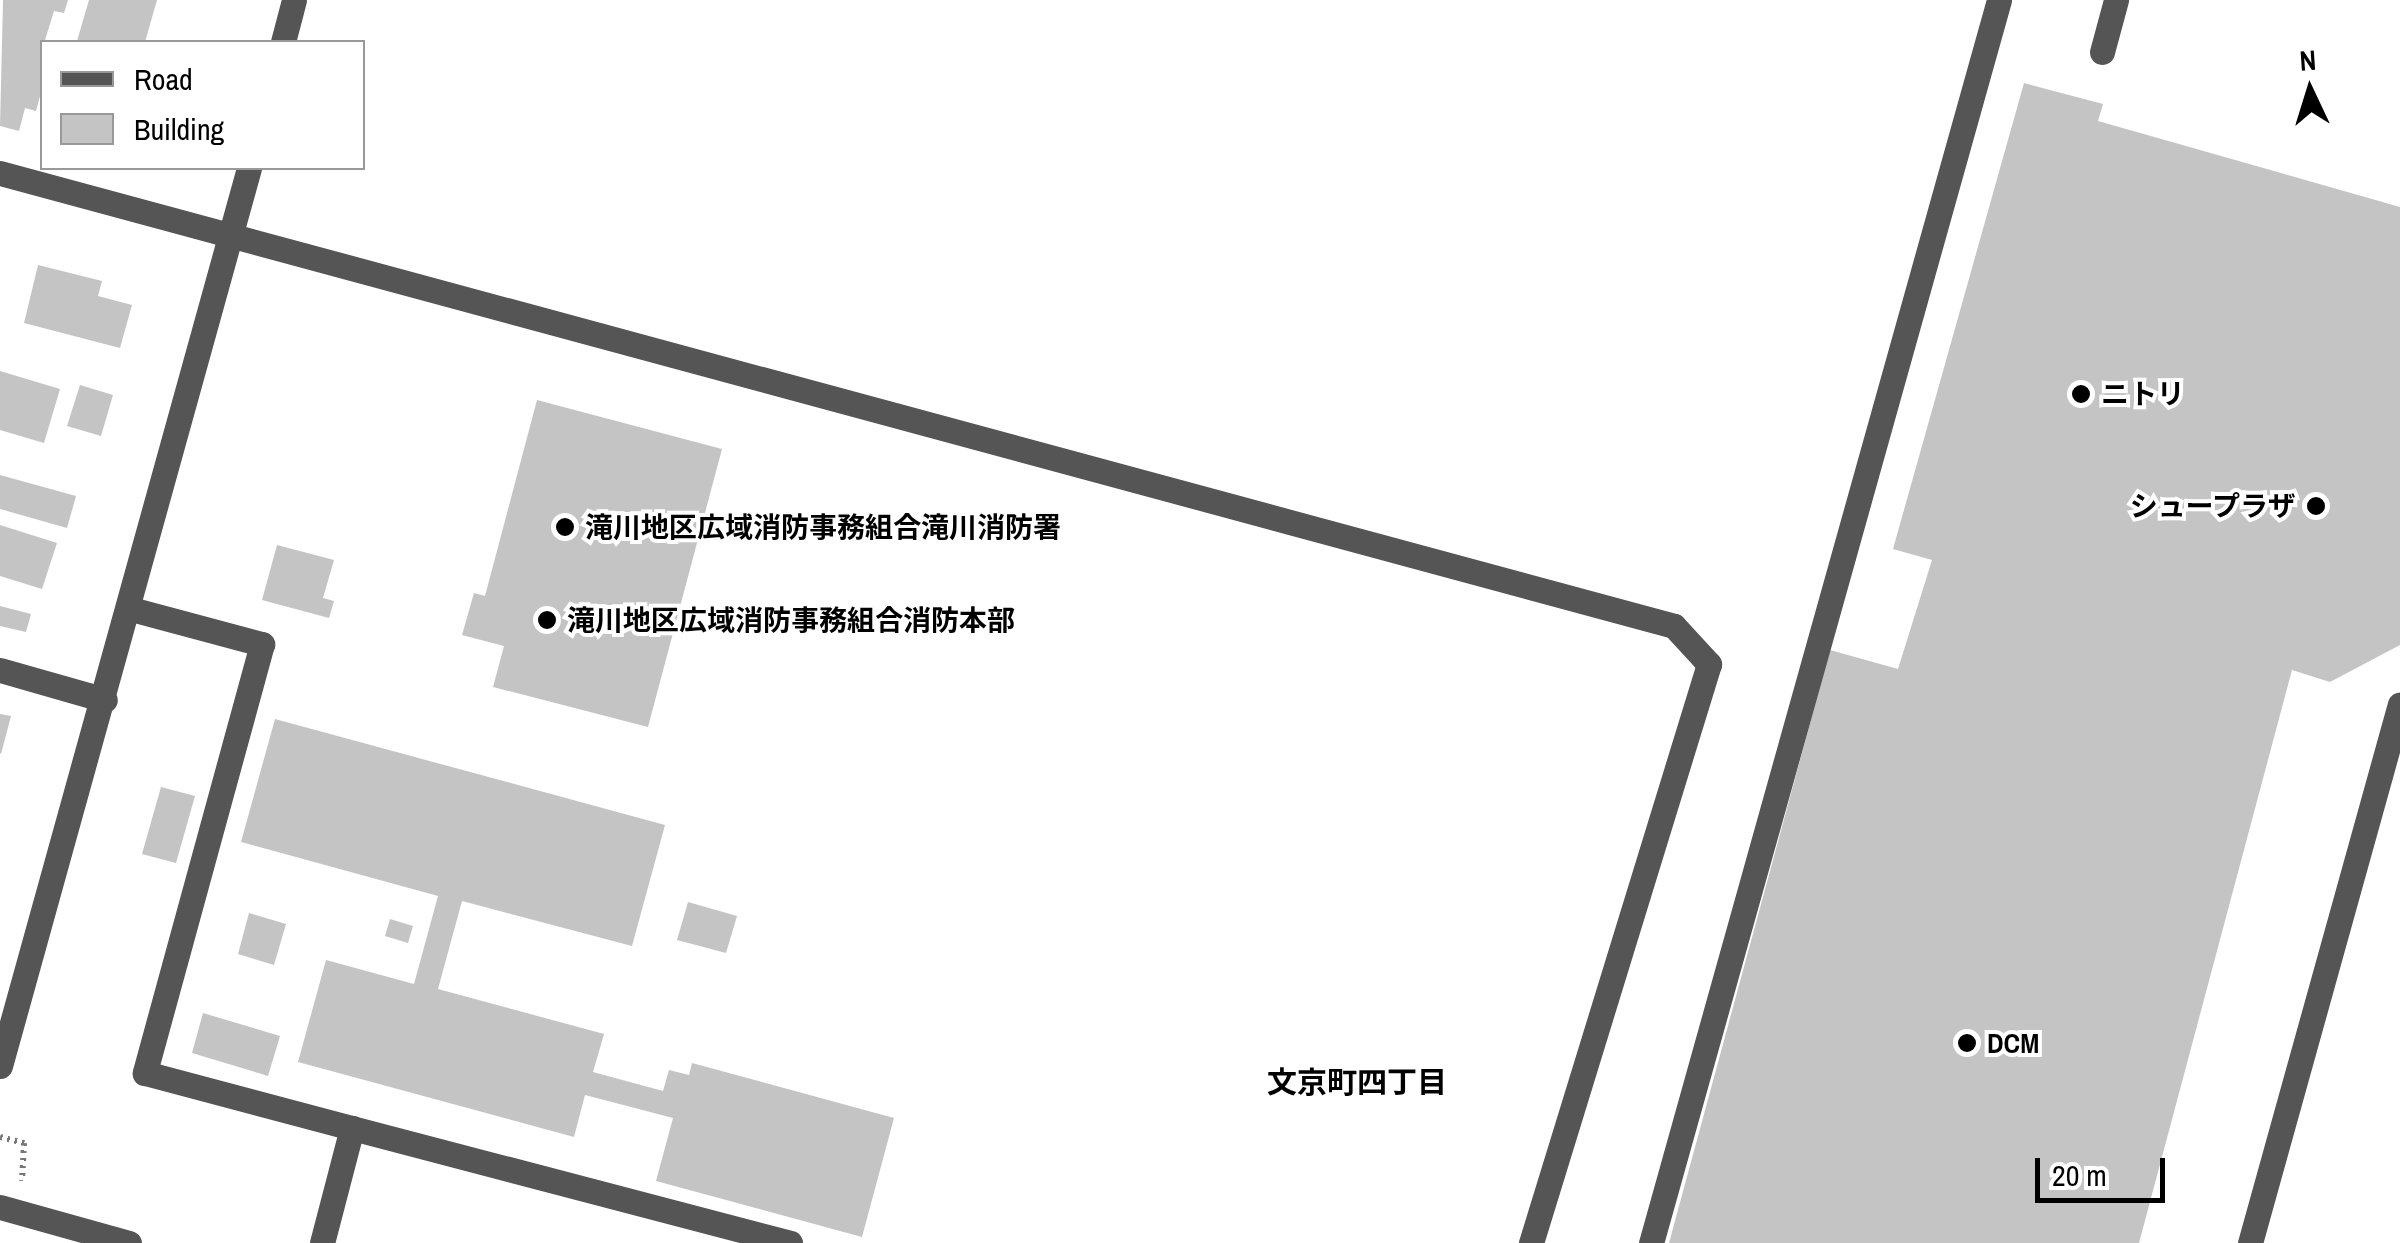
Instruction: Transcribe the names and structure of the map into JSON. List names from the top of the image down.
{
  "districts": ["文京町四丁目"],
  "places": [
    "ニトリ",
    "シュープラザ",
    "滝川地区広域消防事務組合滝川消防署",
    "滝川地区広域消防事務組合消防本部",
    "DCM"
  ],
  "legend": ["Road", "Building"],
  "scale_bar": "20 m",
  "north": "top"
}
